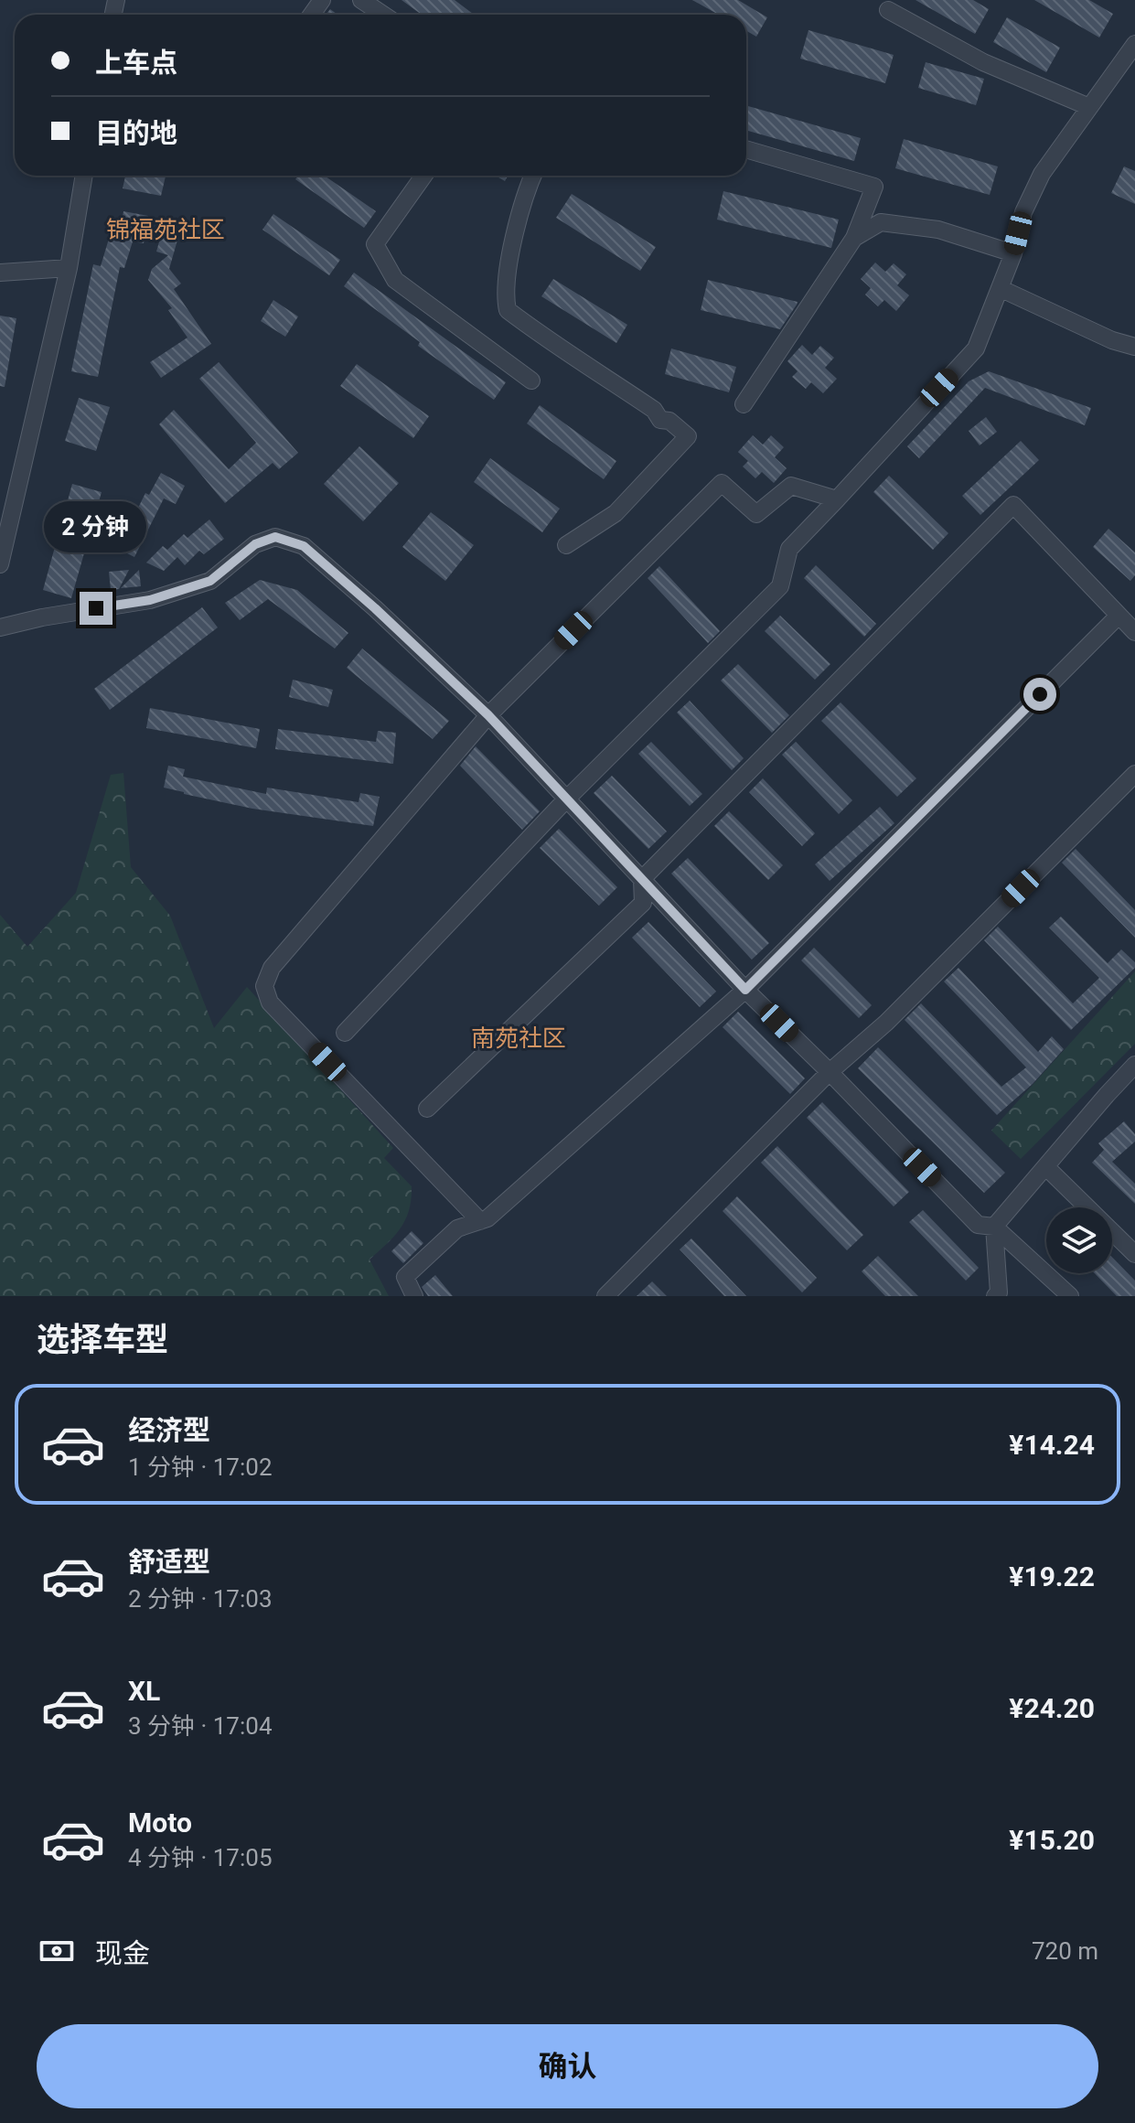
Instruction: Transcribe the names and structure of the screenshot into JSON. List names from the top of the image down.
{
  "districts": ["锦福苑社区", "南苑社区"],
  "page": {
    "banner": ["上车点", "目的地"],
    "bubble": "2 分钟",
    "heading": "选择车型",
    "list": [
      {
        "name": "经济型",
        "note": "1 分钟 · 17:02",
        "value": "¥14.24"
      },
      {
        "name": "舒适型",
        "note": "2 分钟 · 17:03",
        "value": "¥19.22"
      },
      {
        "name": "XL",
        "note": "3 分钟 · 17:04",
        "value": "¥24.20"
      },
      {
        "name": "Moto",
        "note": "4 分钟 · 17:05",
        "value": "¥15.20"
      }
    ],
    "pay": ["现金", "720 m"],
    "buttons": "确认"
  }
}
